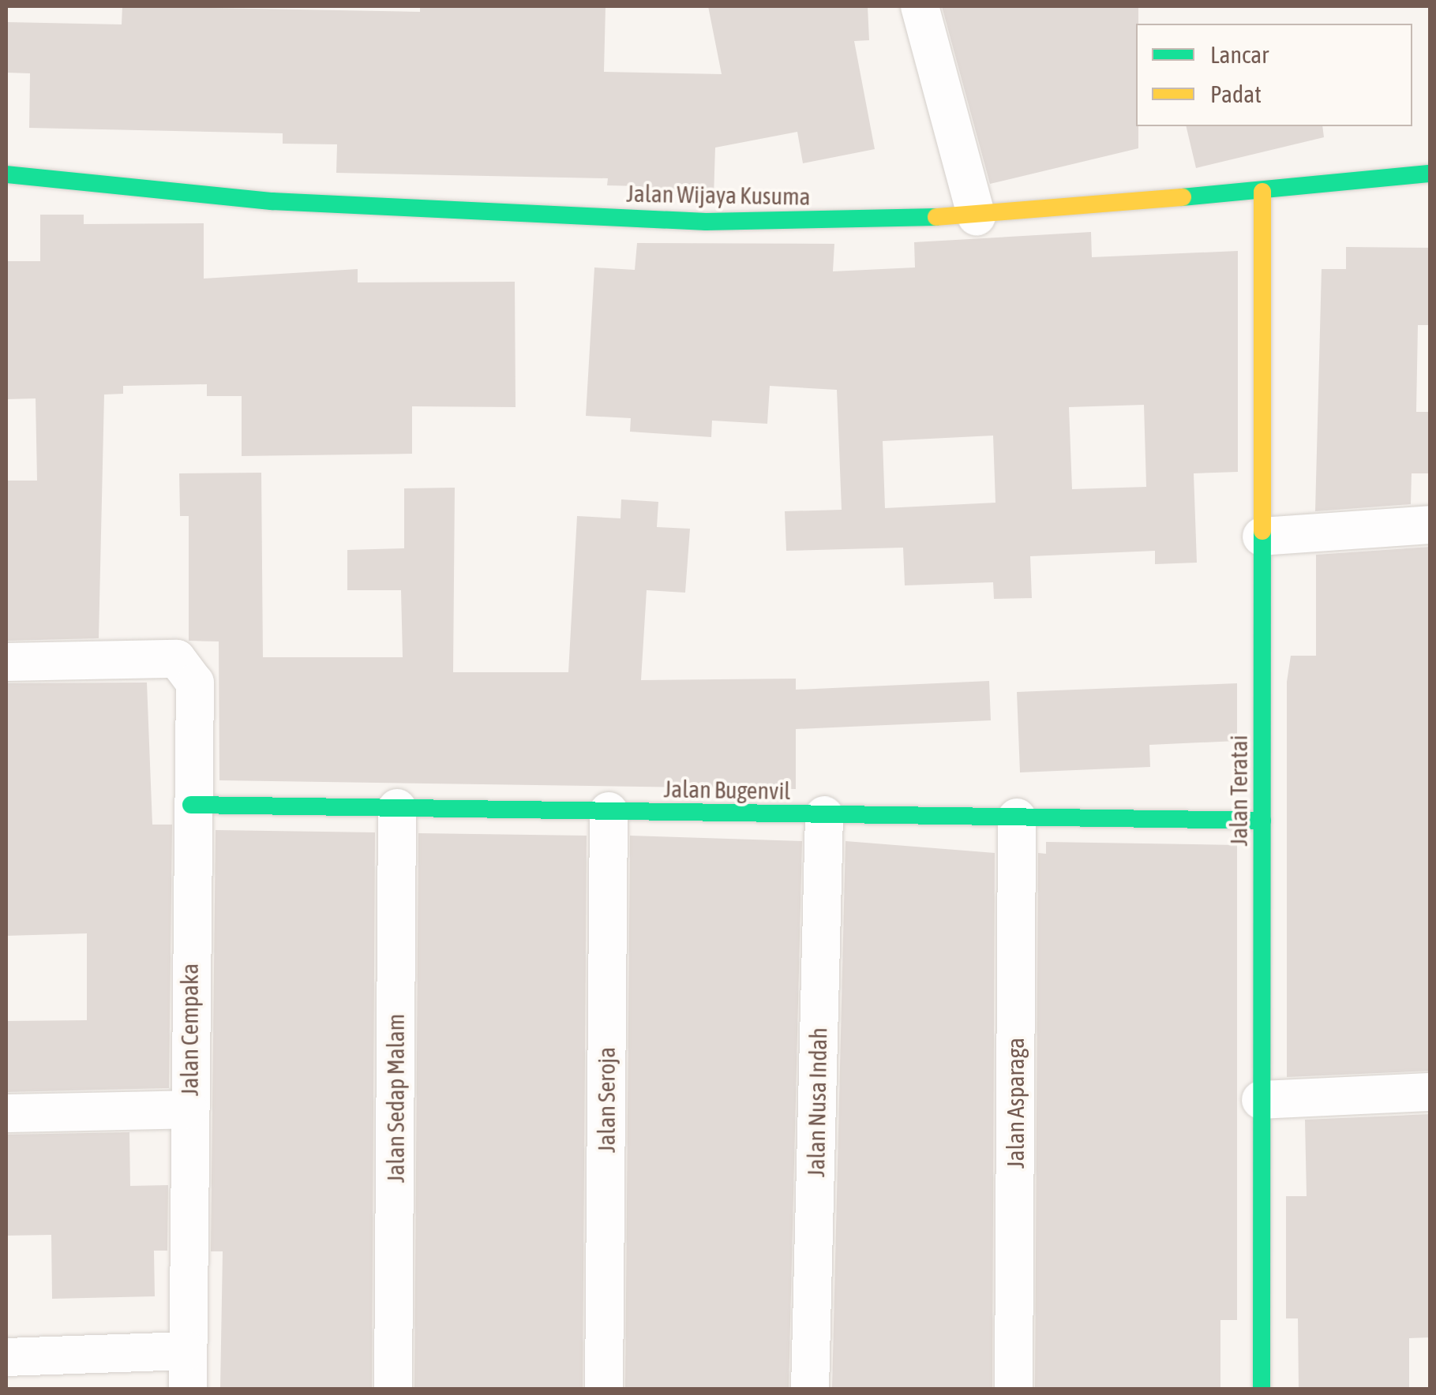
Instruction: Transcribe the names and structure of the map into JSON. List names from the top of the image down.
{
  "streets": {
    "street": [
      "Jalan Wijaya Kusuma",
      "Jalan Bugenvil",
      "Jalan Teratai",
      "Jalan Cempaka",
      "Jalan Sedap Malam",
      "Jalan Seroja",
      "Jalan Nusa Indah",
      "Jalan Asparaga"
    ]
  },
  "crossings": [
    ["Jalan Wijaya Kusuma", "Jalan Teratai"],
    ["Jalan Bugenvil", "Jalan Teratai"],
    ["Jalan Bugenvil", "Jalan Cempaka"],
    ["Jalan Bugenvil", "Jalan Sedap Malam"],
    ["Jalan Bugenvil", "Jalan Seroja"],
    ["Jalan Bugenvil", "Jalan Nusa Indah"],
    ["Jalan Bugenvil", "Jalan Asparaga"]
  ],
  "legend": ["Lancar", "Padat"]
}
